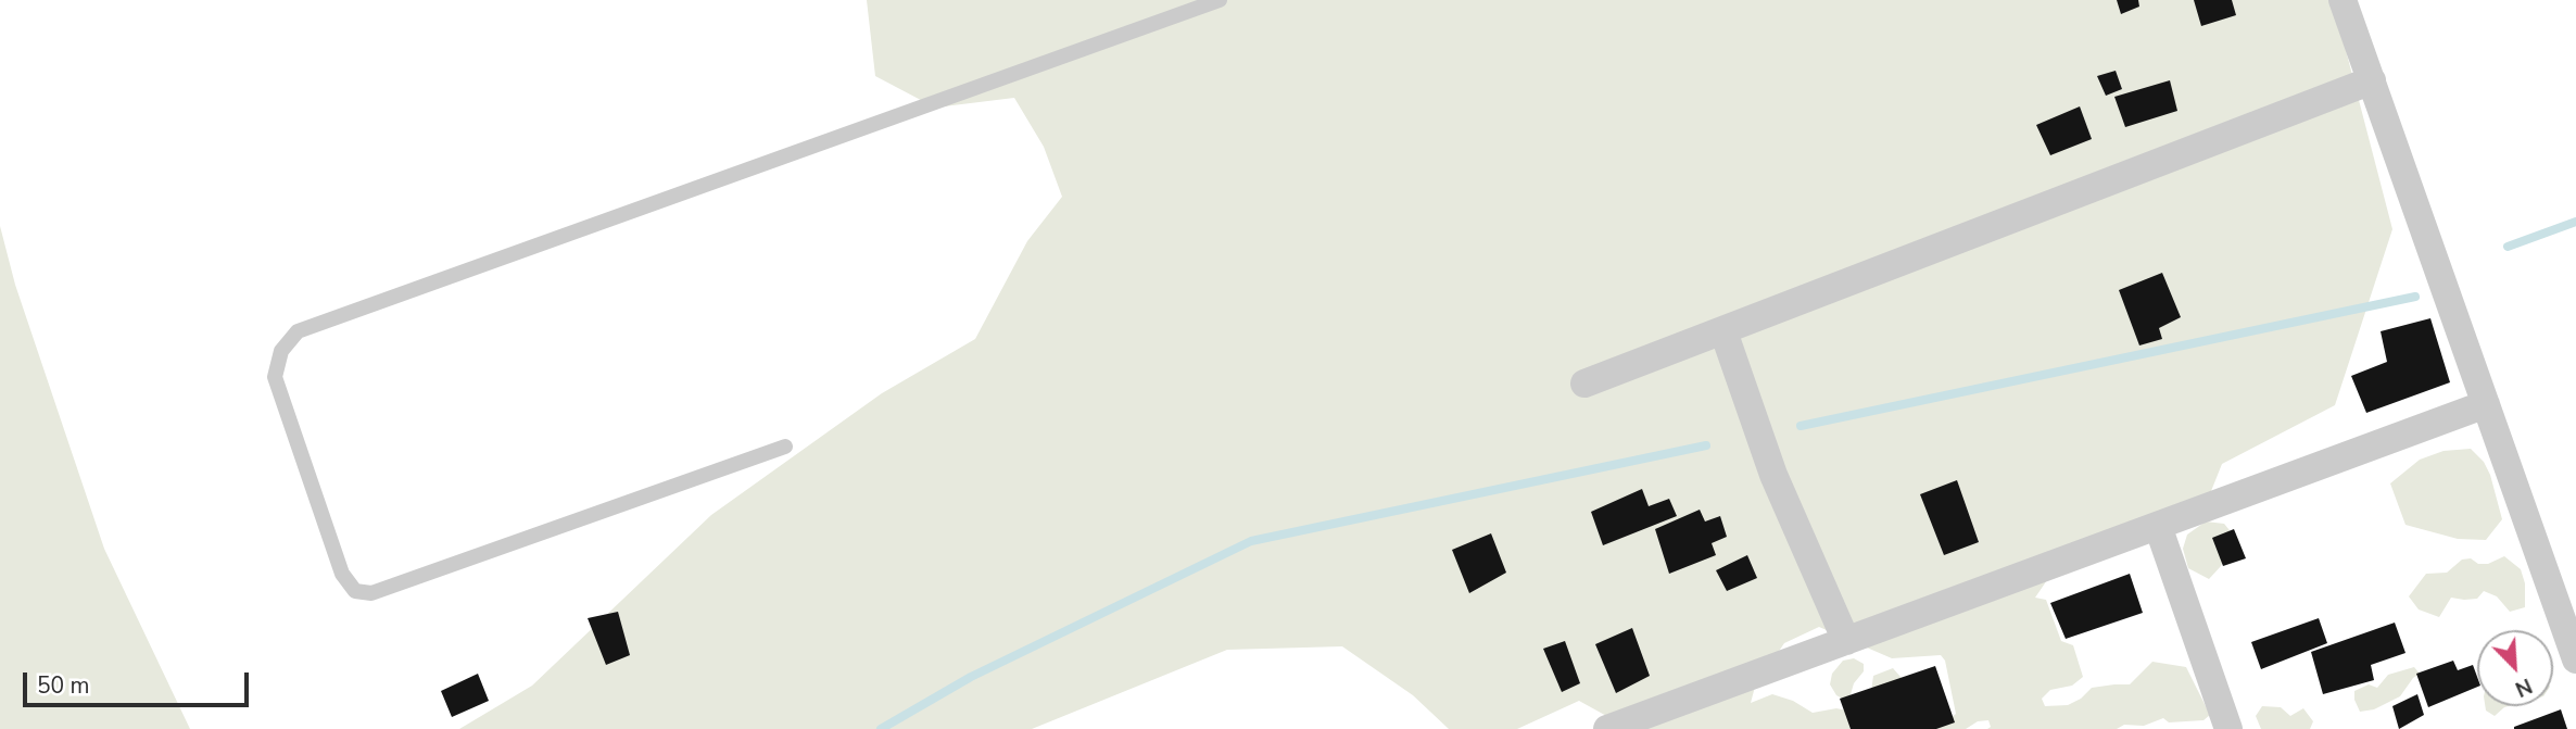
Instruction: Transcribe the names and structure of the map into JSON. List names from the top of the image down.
{
  "scale_bar": "50 m",
  "north": "bottom right"
}
